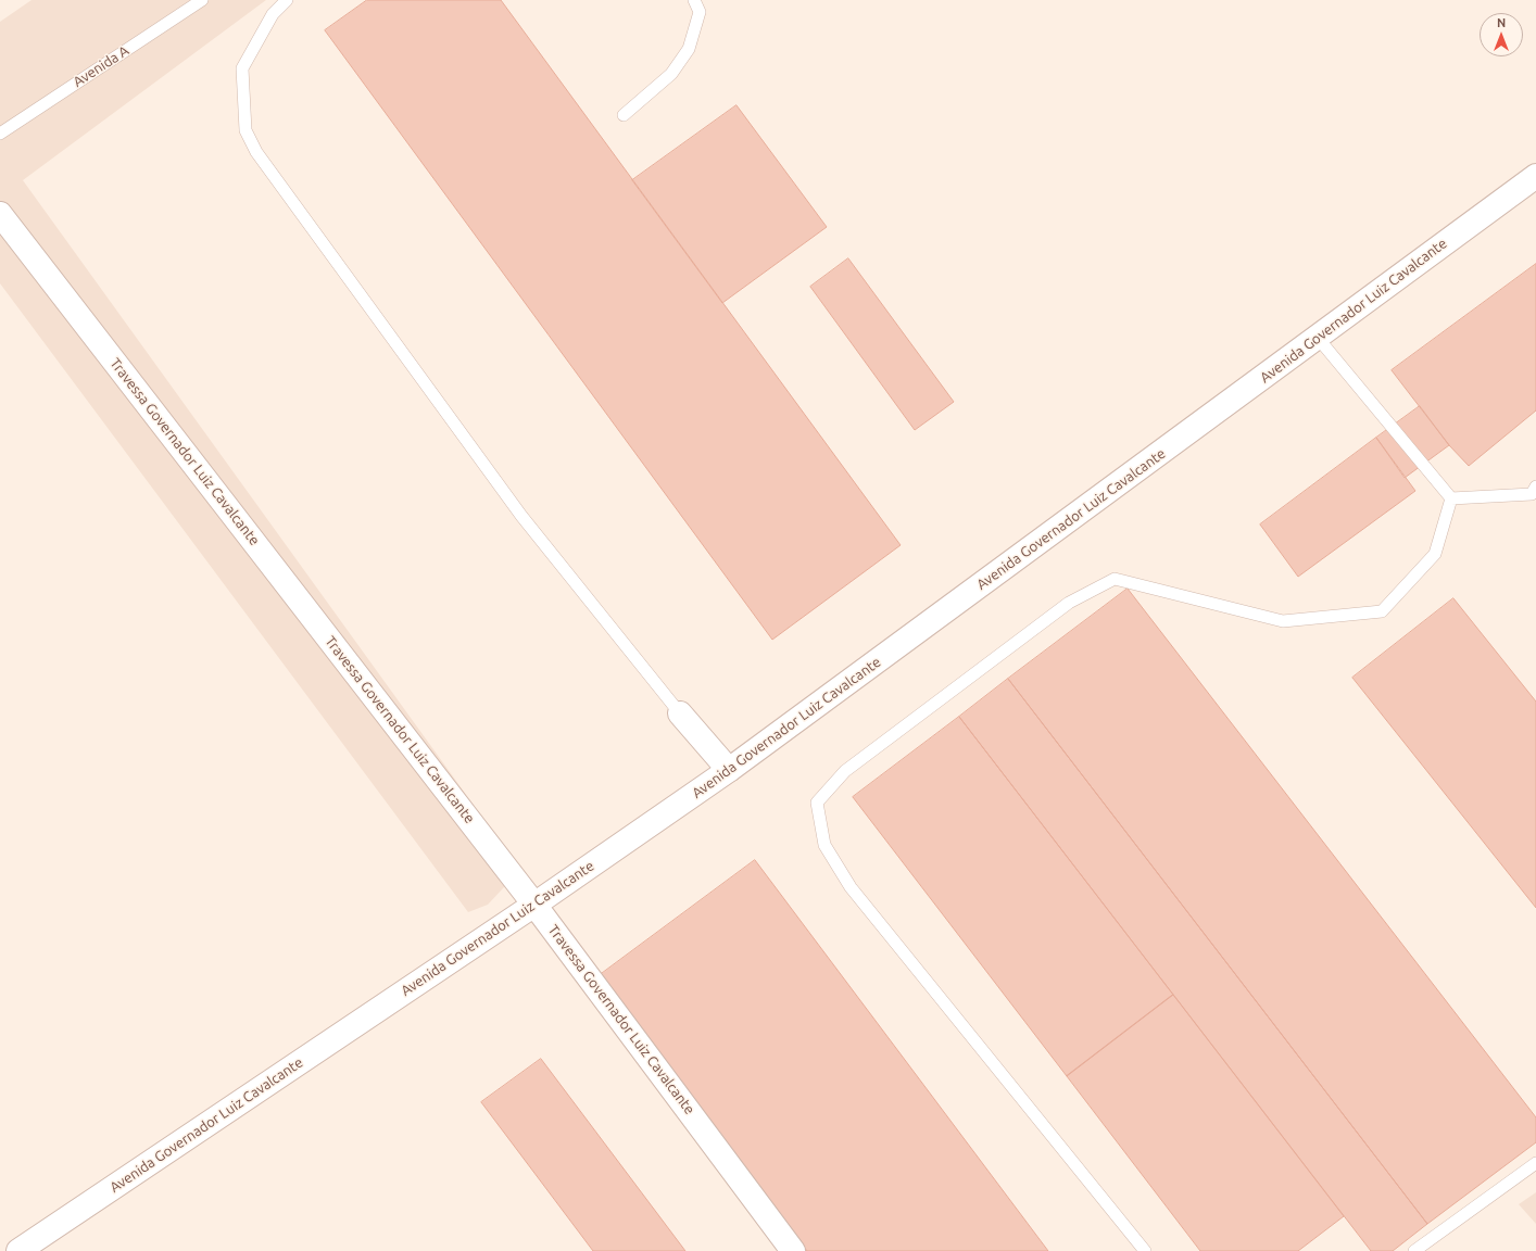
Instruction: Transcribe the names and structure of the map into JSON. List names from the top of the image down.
{
  "streets": {
    "street": ["Avenida Governador Luiz Cavalcante", "Travessa Governador Luiz Cavalcante"],
    "lane": ["Avenida A"]
  },
  "crossings": [
    ["Avenida Governador Luiz Cavalcante", "Travessa Governador Luiz Cavalcante"]
  ],
  "north": "top"
}
